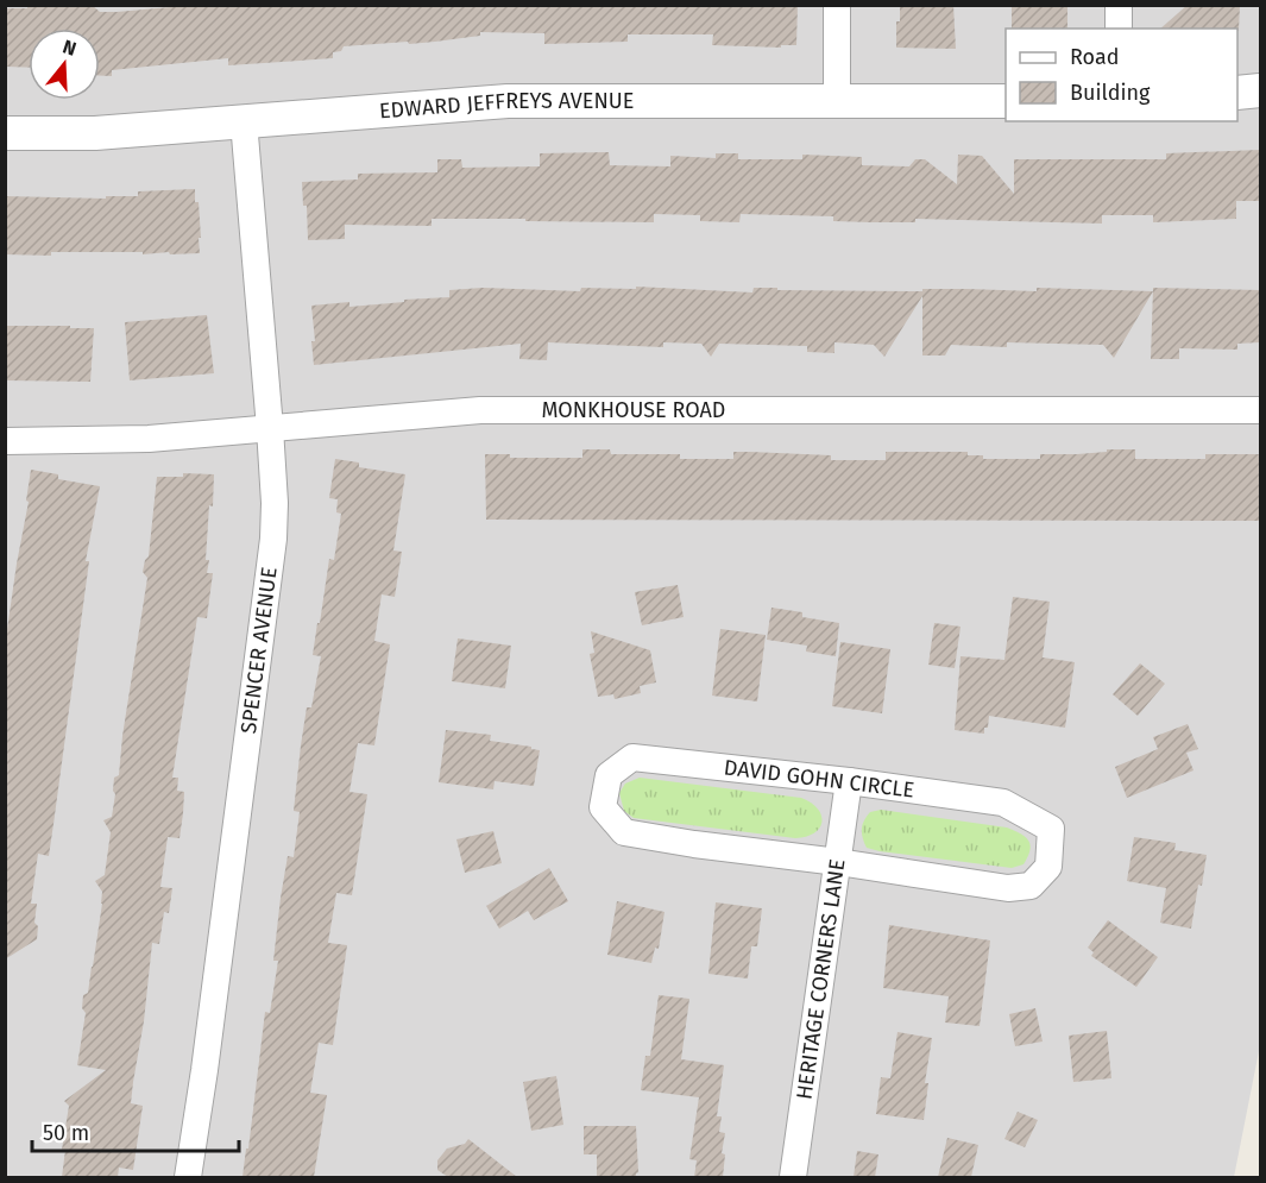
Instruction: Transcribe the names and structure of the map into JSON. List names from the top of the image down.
{
  "streets": {
    "street": [
      "EDWARD JEFFREYS AVENUE",
      "MONKHOUSE ROAD",
      "SPENCER AVENUE",
      "DAVID GOHN CIRCLE",
      "HERITAGE CORNERS LANE"
    ]
  },
  "crossings": [
    ["EDWARD JEFFREYS AVENUE", "SPENCER AVENUE"],
    ["MONKHOUSE ROAD", "SPENCER AVENUE"],
    ["DAVID GOHN CIRCLE", "HERITAGE CORNERS LANE"]
  ],
  "legend": ["Road", "Building"],
  "scale_bar": "50 m",
  "north": "top"
}
